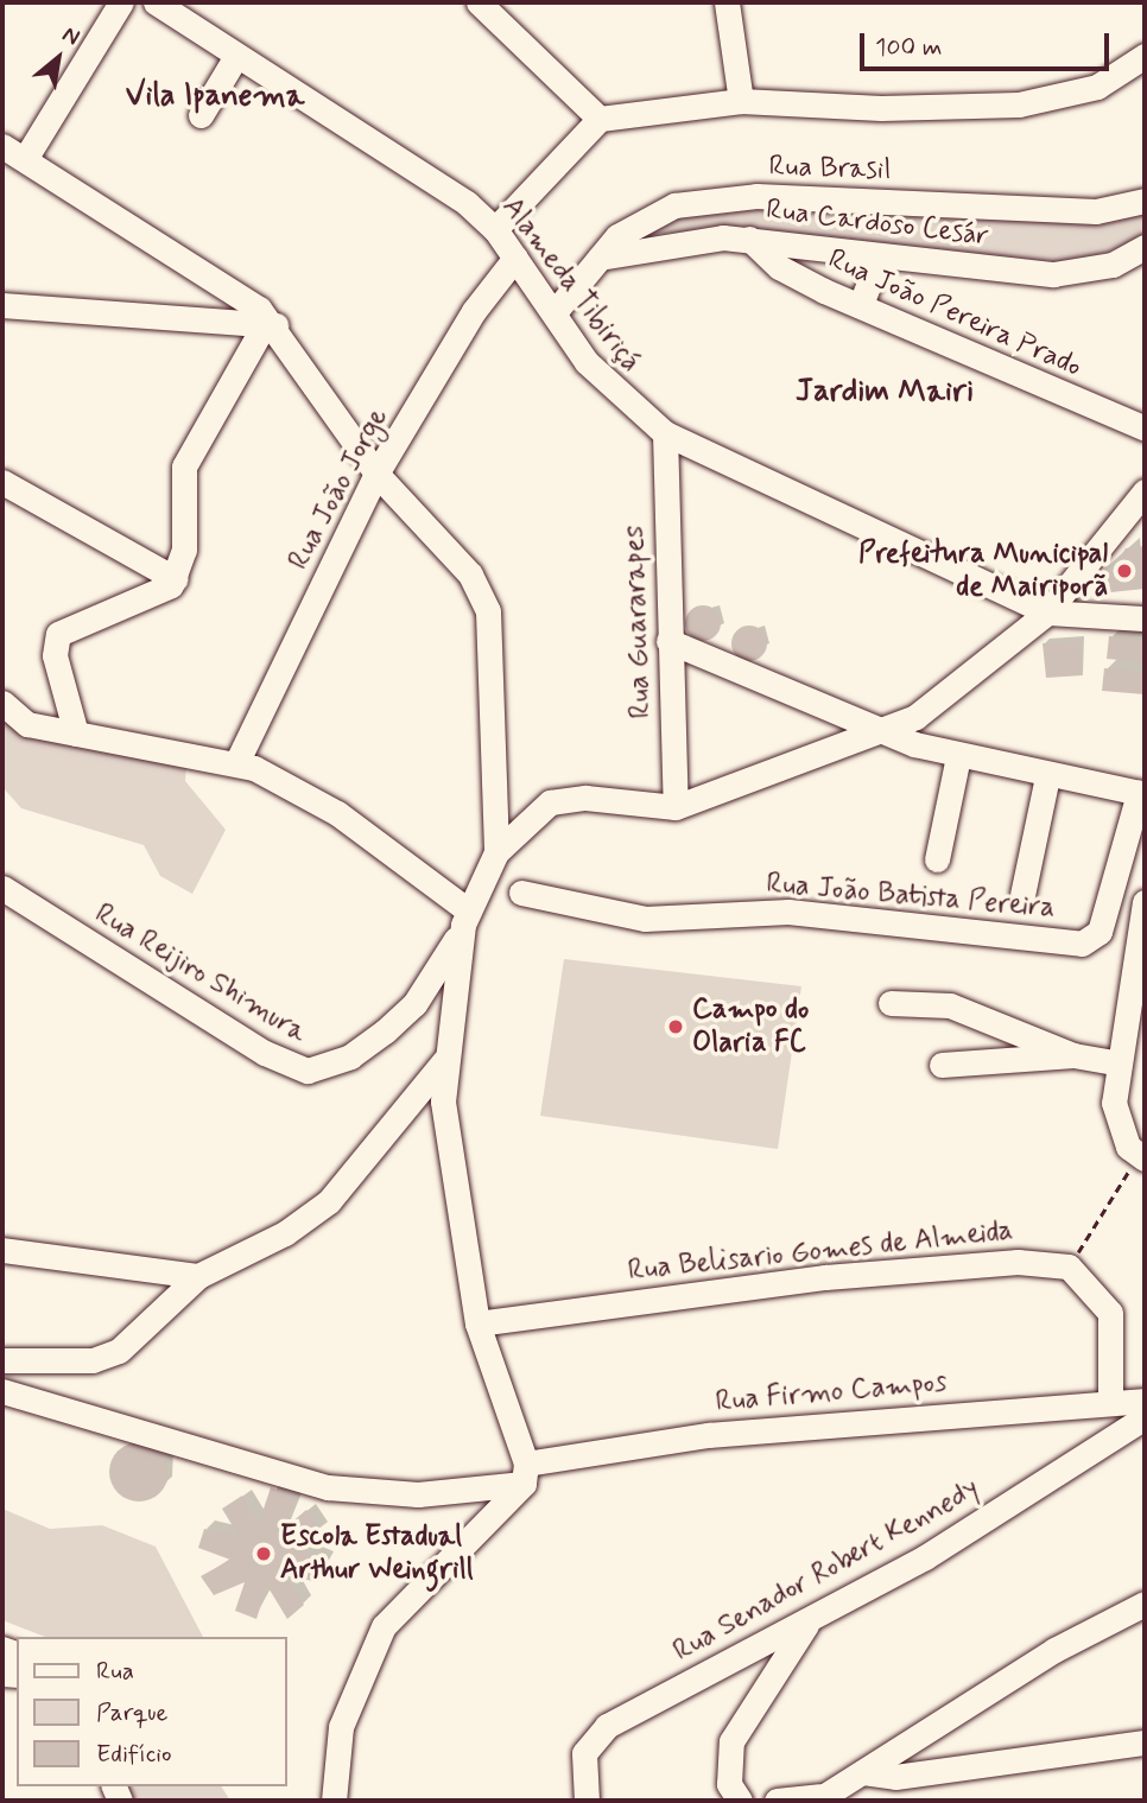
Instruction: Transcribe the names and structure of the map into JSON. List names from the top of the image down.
{
  "streets": {
    "street": [
      "Rua Brasil",
      "Rua Cardoso Cesár",
      "Alameda Tibiriçá",
      "Rua João Pereira Prado",
      "Rua João Jorge",
      "Rua Guararapes",
      "Rua João Batista Pereira",
      "Rua Reijiro Shimura",
      "Rua Belisario Gomes de Almeida",
      "Rua Firmo Campos",
      "Rua Senador Robert Kennedy"
    ]
  },
  "crossings": [
    ["Rua Brasil", "Rua Cardoso Cesár"],
    ["Rua Brasil", "Alameda Tibiriçá"],
    ["Rua Cardoso Cesár", "Rua João Pereira Prado"],
    ["Alameda Tibiriçá", "Rua João Jorge"],
    ["Alameda Tibiriçá", "Rua Guararapes"]
  ],
  "districts": ["Vila Ipanema", "Jardim Mairi"],
  "places": ["Prefeitura Municipal de Mairiporã", "Campo do Olaria FC", "Escola Estadual Arthur Weingrill"],
  "legend": ["Rua", "Parque", "Edifício"],
  "scale_bar": "100 m",
  "north": "top right"
}
